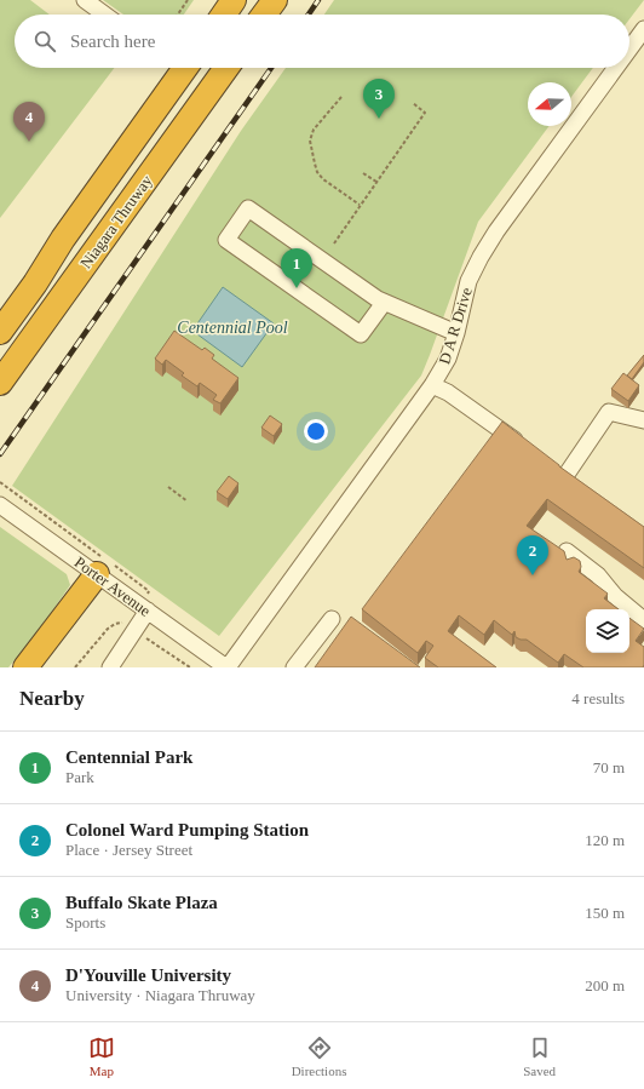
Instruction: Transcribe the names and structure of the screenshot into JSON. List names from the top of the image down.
{
  "streets": {
    "highway": ["Niagara Thruway"],
    "street": ["D A R Drive", "Porter Avenue"]
  },
  "crossings": [
    ["D A R Drive", "Porter Avenue"]
  ],
  "water": ["Centennial Pool"],
  "north": "left",
  "page": {
    "search": "Search here",
    "pins": [
      "3",
      "4",
      "1",
      "2"
    ],
    "heading": ["Nearby", "4 results"],
    "list": [
      {
        "mark": "1",
        "name": "Centennial Park",
        "note": "Park",
        "value": "70 m"
      },
      {
        "mark": "2",
        "name": "Colonel Ward Pumping Station",
        "note": "Place · Jersey Street",
        "value": "120 m"
      },
      {
        "mark": "3",
        "name": "Buffalo Skate Plaza",
        "note": "Sports",
        "value": "150 m"
      },
      {
        "mark": "4",
        "name": "D'Youville University",
        "note": "University · Niagara Thruway",
        "value": "200 m"
      }
    ],
    "nav": ["Map", "Directions", "Saved"]
  }
}
